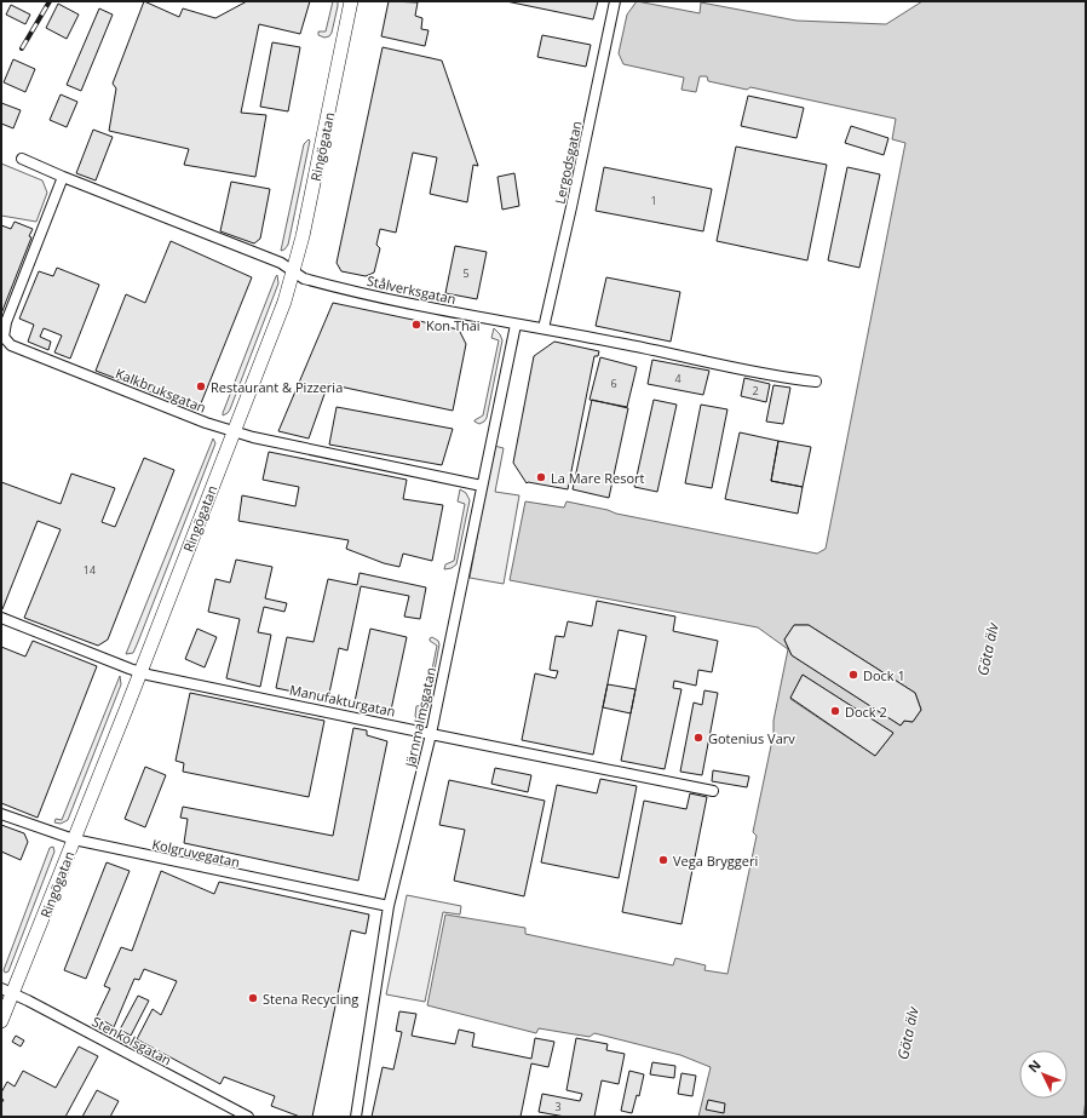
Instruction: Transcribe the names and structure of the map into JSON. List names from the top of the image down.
{
  "streets": {
    "street": [
      "Ringögatan",
      "Lergodsgatan",
      "Stålverksgatan",
      "Kalkbruksgatan",
      "Manufakturgatan",
      "Järnmalmsgatan",
      "Kolgruvegatan",
      "Stenkolsgatan"
    ]
  },
  "crossings": [
    ["Ringögatan", "Stålverksgatan"],
    ["Ringögatan", "Kalkbruksgatan"],
    ["Ringögatan", "Manufakturgatan"],
    ["Ringögatan", "Kolgruvegatan"],
    ["Ringögatan", "Stenkolsgatan"],
    ["Lergodsgatan", "Stålverksgatan"],
    ["Stålverksgatan", "Kalkbruksgatan"],
    ["Stålverksgatan", "Järnmalmsgatan"],
    ["Kalkbruksgatan", "Järnmalmsgatan"],
    ["Manufakturgatan", "Järnmalmsgatan"],
    ["Järnmalmsgatan", "Kolgruvegatan"]
  ],
  "water": ["Göta älv"],
  "places": [
    "Kon Thai",
    "Restaurant & Pizzeria",
    "La Mare Resort",
    "Dock 1",
    "Dock 2",
    "Gotenius Varv",
    "Vega Bryggeri",
    "Stena Recycling"
  ],
  "house_numbers": [
    "1",
    "5",
    "4",
    "6",
    "2",
    "14",
    "3"
  ],
  "north": "top left"
}
